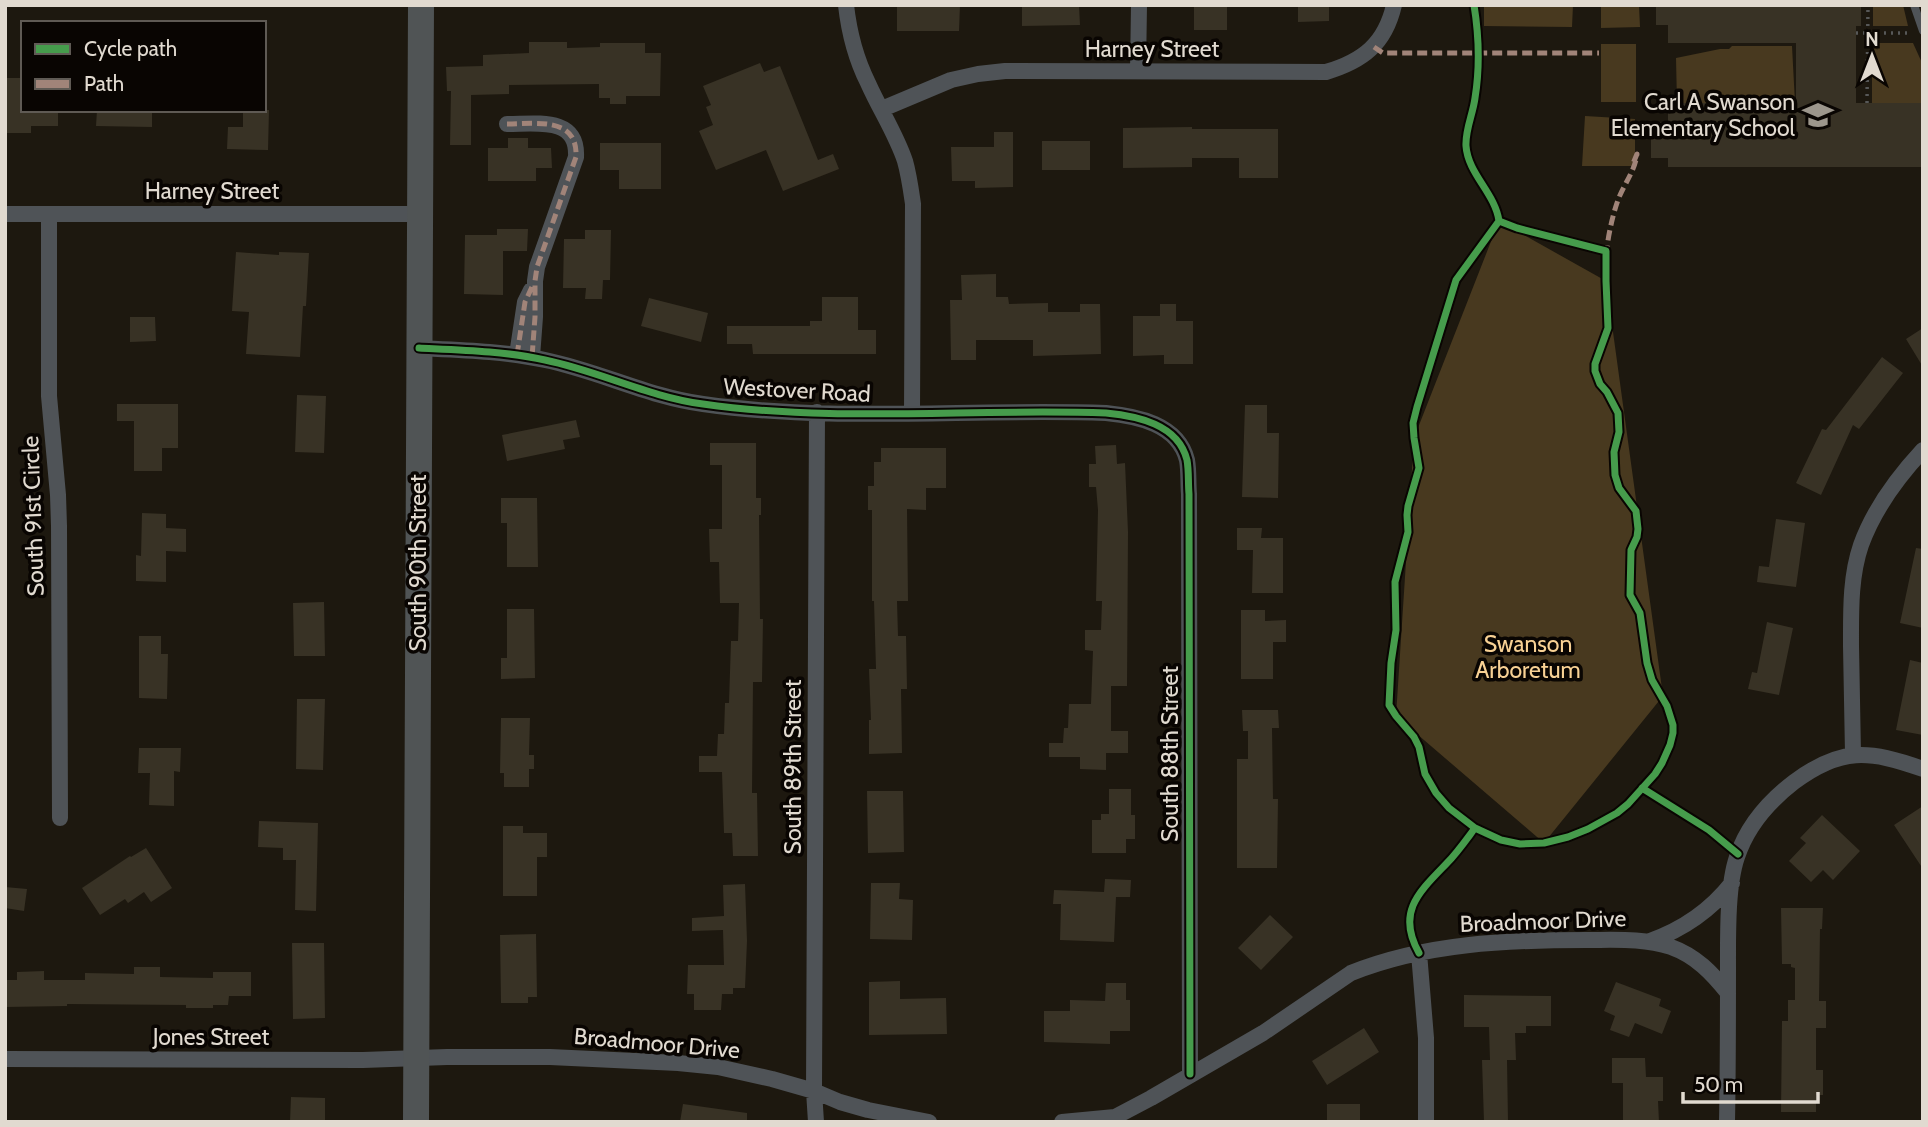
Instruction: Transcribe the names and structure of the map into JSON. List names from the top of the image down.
{
  "streets": {
    "main road": ["South 90th Street"],
    "street": [
      "Harney Street",
      "Westover Road",
      "South 91st Circle",
      "South 88th Street",
      "South 89th Street",
      "Broadmoor Drive",
      "Jones Street"
    ]
  },
  "crossings": [
    ["Harney Street", "South 91st Circle"],
    ["Harney Street", "South 90th Street"],
    ["Westover Road", "South 90th Street"],
    ["Westover Road", "South 88th Street"],
    ["Westover Road", "South 89th Street"],
    ["South 90th Street", "Broadmoor Drive"],
    ["South 90th Street", "Jones Street"],
    ["South 88th Street", "Broadmoor Drive"],
    ["South 89th Street", "Broadmoor Drive"],
    ["Broadmoor Drive", "Jones Street"]
  ],
  "parks": ["Swanson Arboretum"],
  "places": {
    "school or university": ["Carl A Swanson Elementary School"]
  },
  "legend": ["Cycle path", "Path"],
  "scale_bar": "50 m",
  "north": "top"
}
